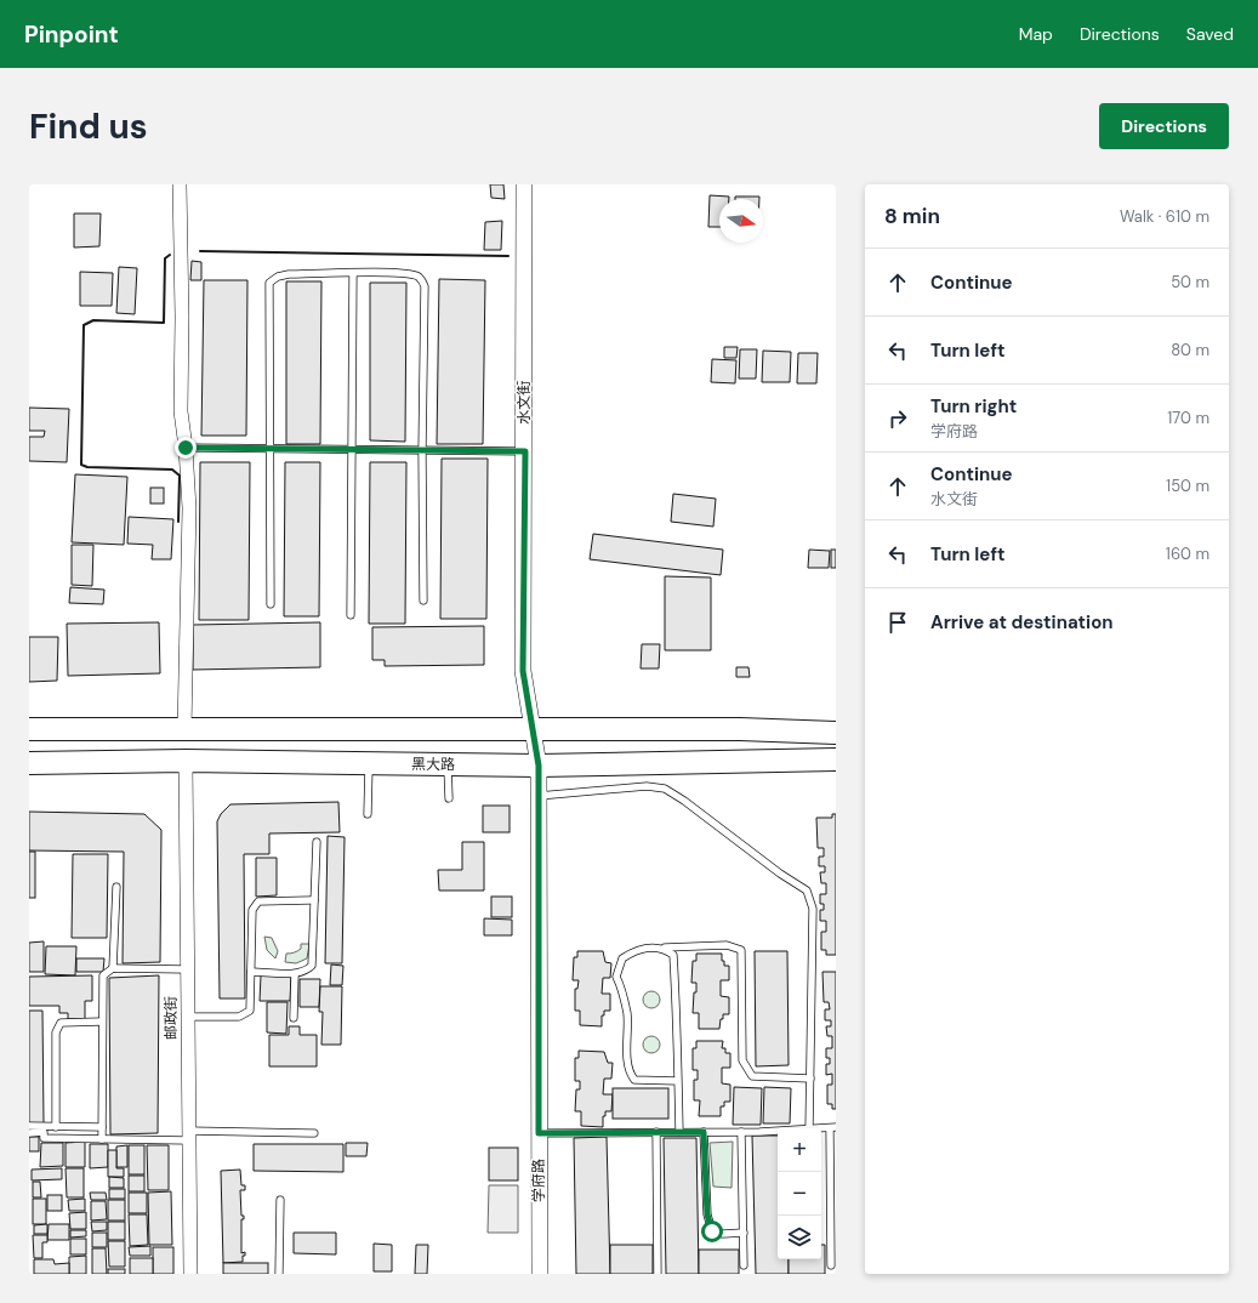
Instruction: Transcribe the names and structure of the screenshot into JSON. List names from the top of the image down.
{
  "streets": {
    "highway": ["黑大路"],
    "street": ["水文街", "邮政街", "学府路"]
  },
  "crossings": [
    ["水文街", "黑大路"],
    ["水文街", "学府路"],
    ["黑大路", "邮政街"],
    ["黑大路", "学府路"]
  ],
  "north": "right",
  "page": {
    "header": "Pinpoint",
    "nav": ["Map", "Directions", "Saved"],
    "buttons": "Directions",
    "title": "Find us",
    "heading": ["8 min", "Walk · 610 m"],
    "list": [
      ["Continue", "50 m"],
      ["Turn left", "80 m"],
      ["Turn right", "学府路", "170 m"],
      ["Continue", "水文街", "150 m"],
      ["Turn left", "160 m"],
      "Arrive at destination"
    ],
    "map_buttons": ["+", "−"]
  }
}
